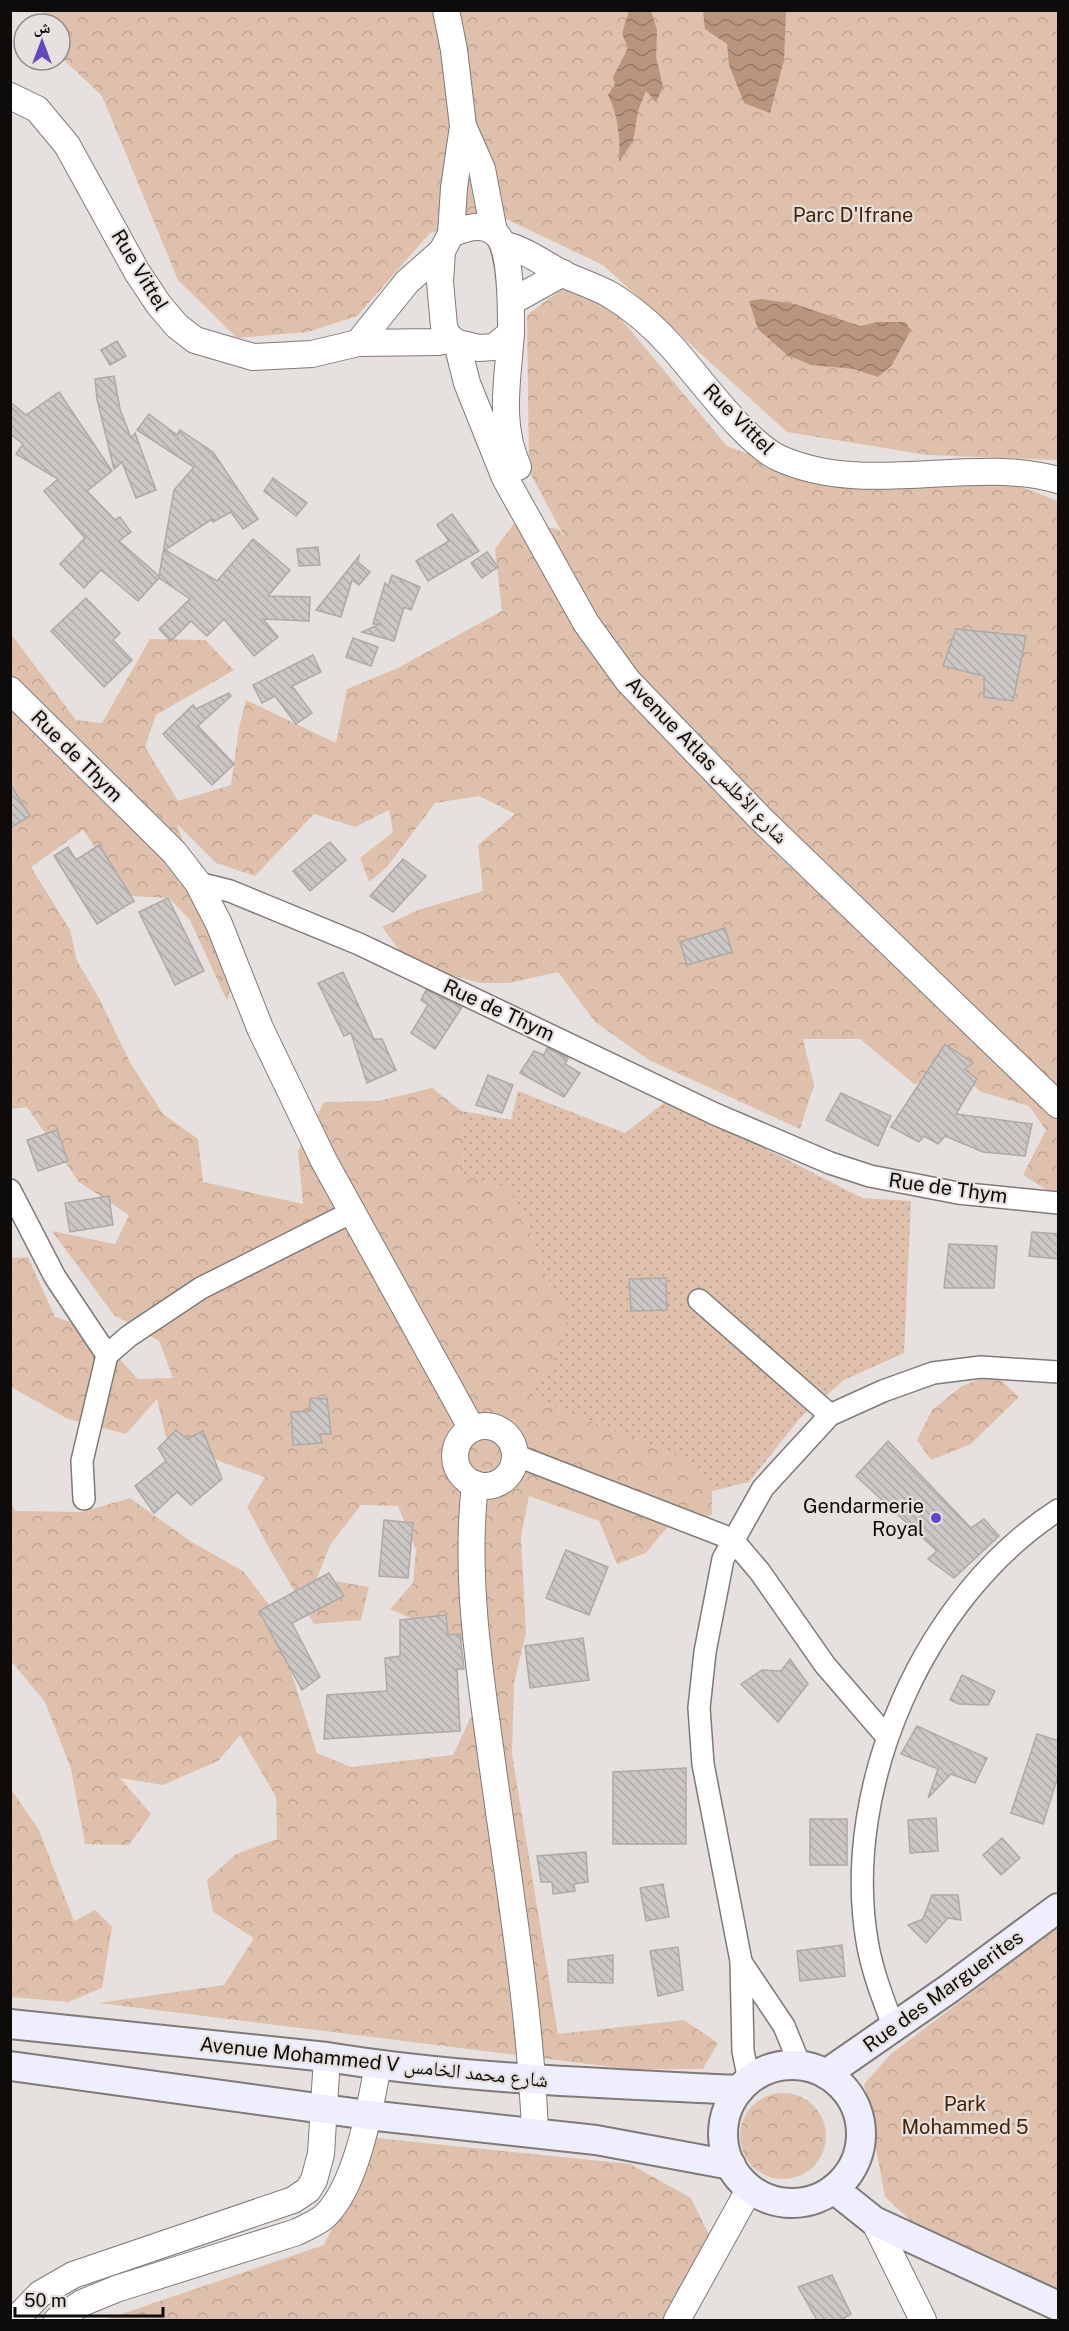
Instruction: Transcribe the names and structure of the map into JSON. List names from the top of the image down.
{
  "streets": {
    "main road": ["Rue des Marguerites", "Avenue Mohammed V شارع محمد الخامس"],
    "street": ["Rue Vittel", "Rue de Thym", "Avenue Atlas شارع الأطلس"]
  },
  "crossings": [
    ["Rue Vittel", "Avenue Atlas شارع الأطلس"],
    ["Rue des Marguerites", "Avenue Mohammed V شارع محمد الخامس"]
  ],
  "parks": ["Parc D'Ifrane", "Park Mohammed 5"],
  "places": ["Gendarmerie Royal"],
  "scale_bar": "50 m",
  "north": "top"
}
